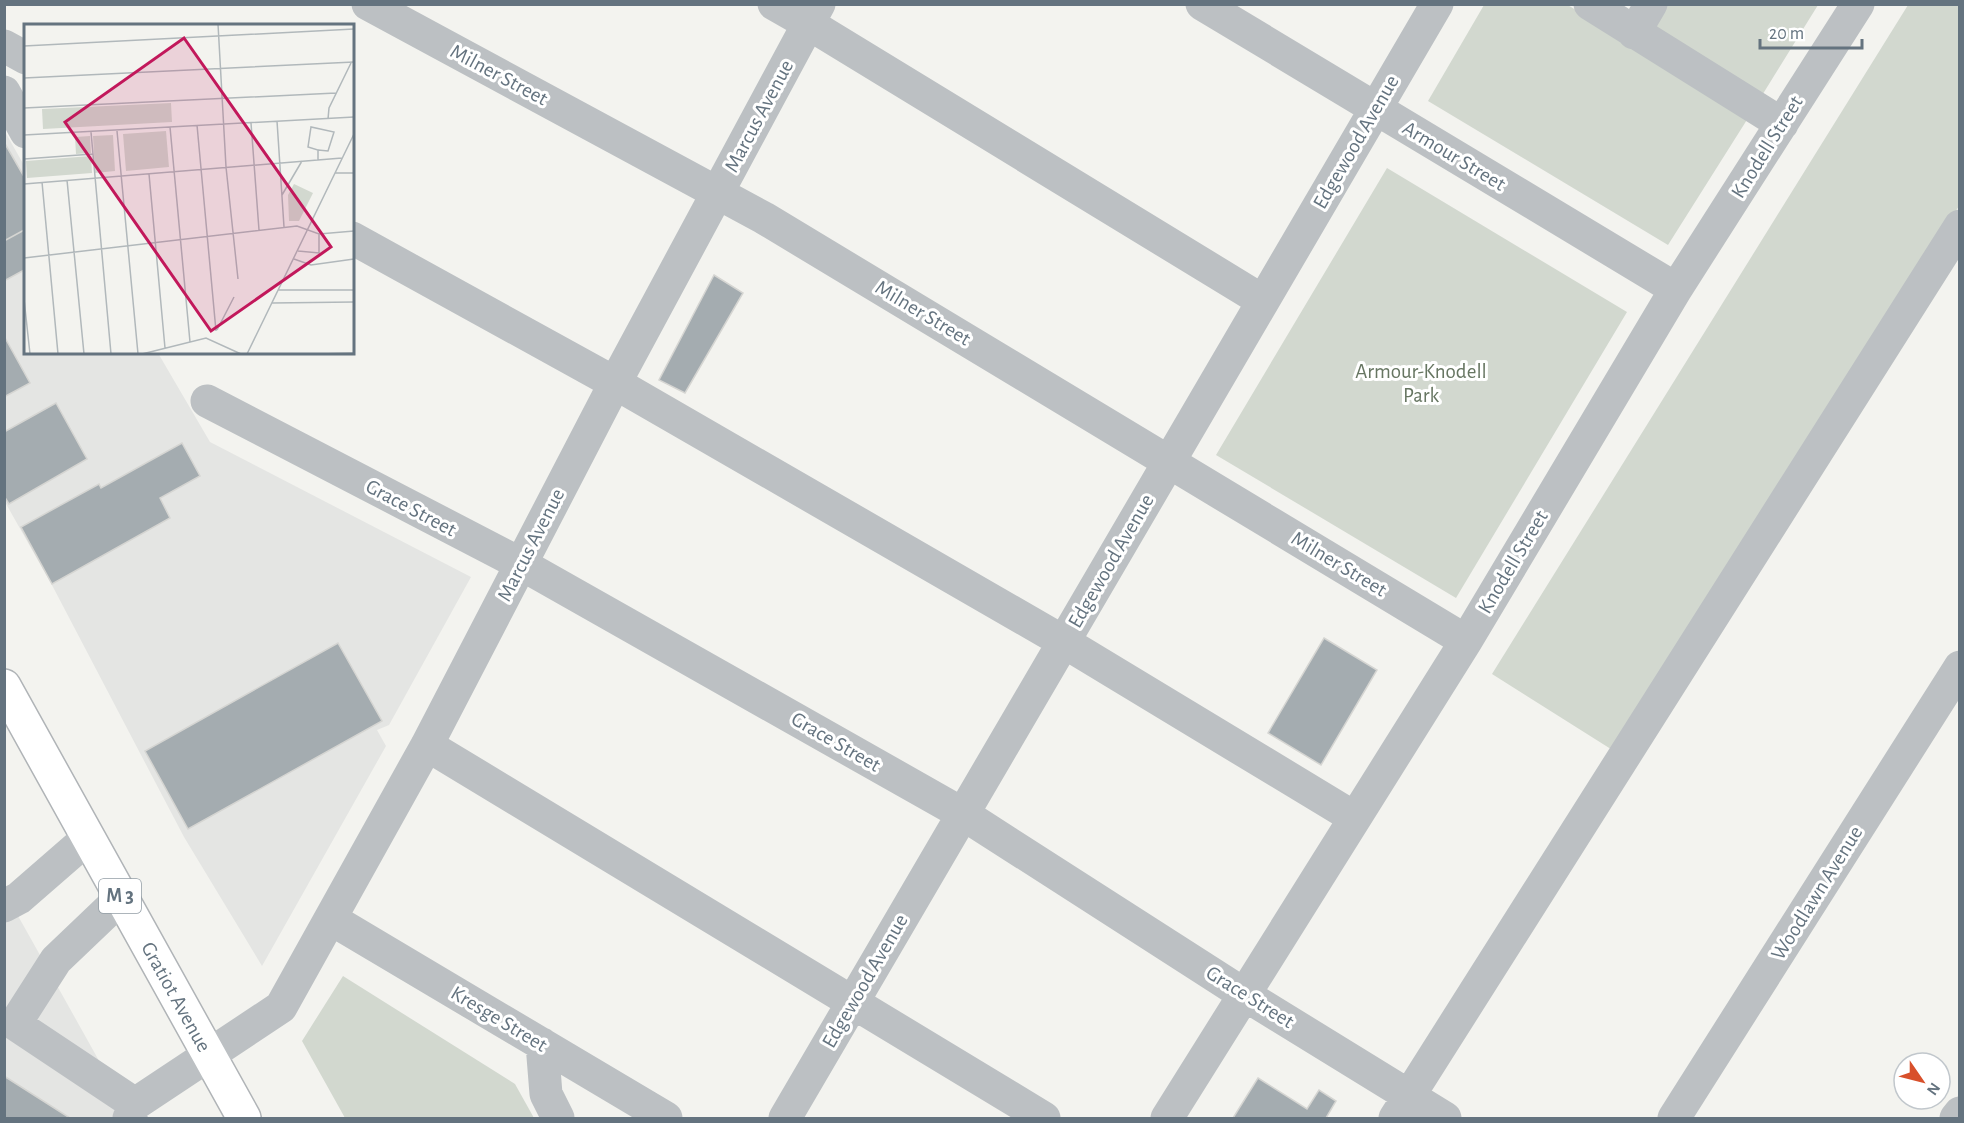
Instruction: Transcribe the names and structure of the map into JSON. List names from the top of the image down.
{
  "streets": {
    "main road": ["M 3", "Gratiot Avenue"],
    "street": [
      "Milner Street",
      "Marcus Avenue",
      "Edgewood Avenue",
      "Knodell Street",
      "Armour Street",
      "Grace Street",
      "Woodlawn Avenue",
      "Kresge Street"
    ]
  },
  "crossings": [
    ["Milner Street", "Marcus Avenue"],
    ["Milner Street", "Edgewood Avenue"],
    ["Milner Street", "Knodell Street"],
    ["Marcus Avenue", "Grace Street"],
    ["Marcus Avenue", "Gratiot Avenue"],
    ["Marcus Avenue", "Kresge Street"],
    ["Edgewood Avenue", "Armour Street"],
    ["Edgewood Avenue", "Grace Street"],
    ["Knodell Street", "Armour Street"],
    ["Knodell Street", "Grace Street"]
  ],
  "parks": ["Armour-Knodell Park"],
  "scale_bar": "20 m",
  "north": "bottom right"
}
